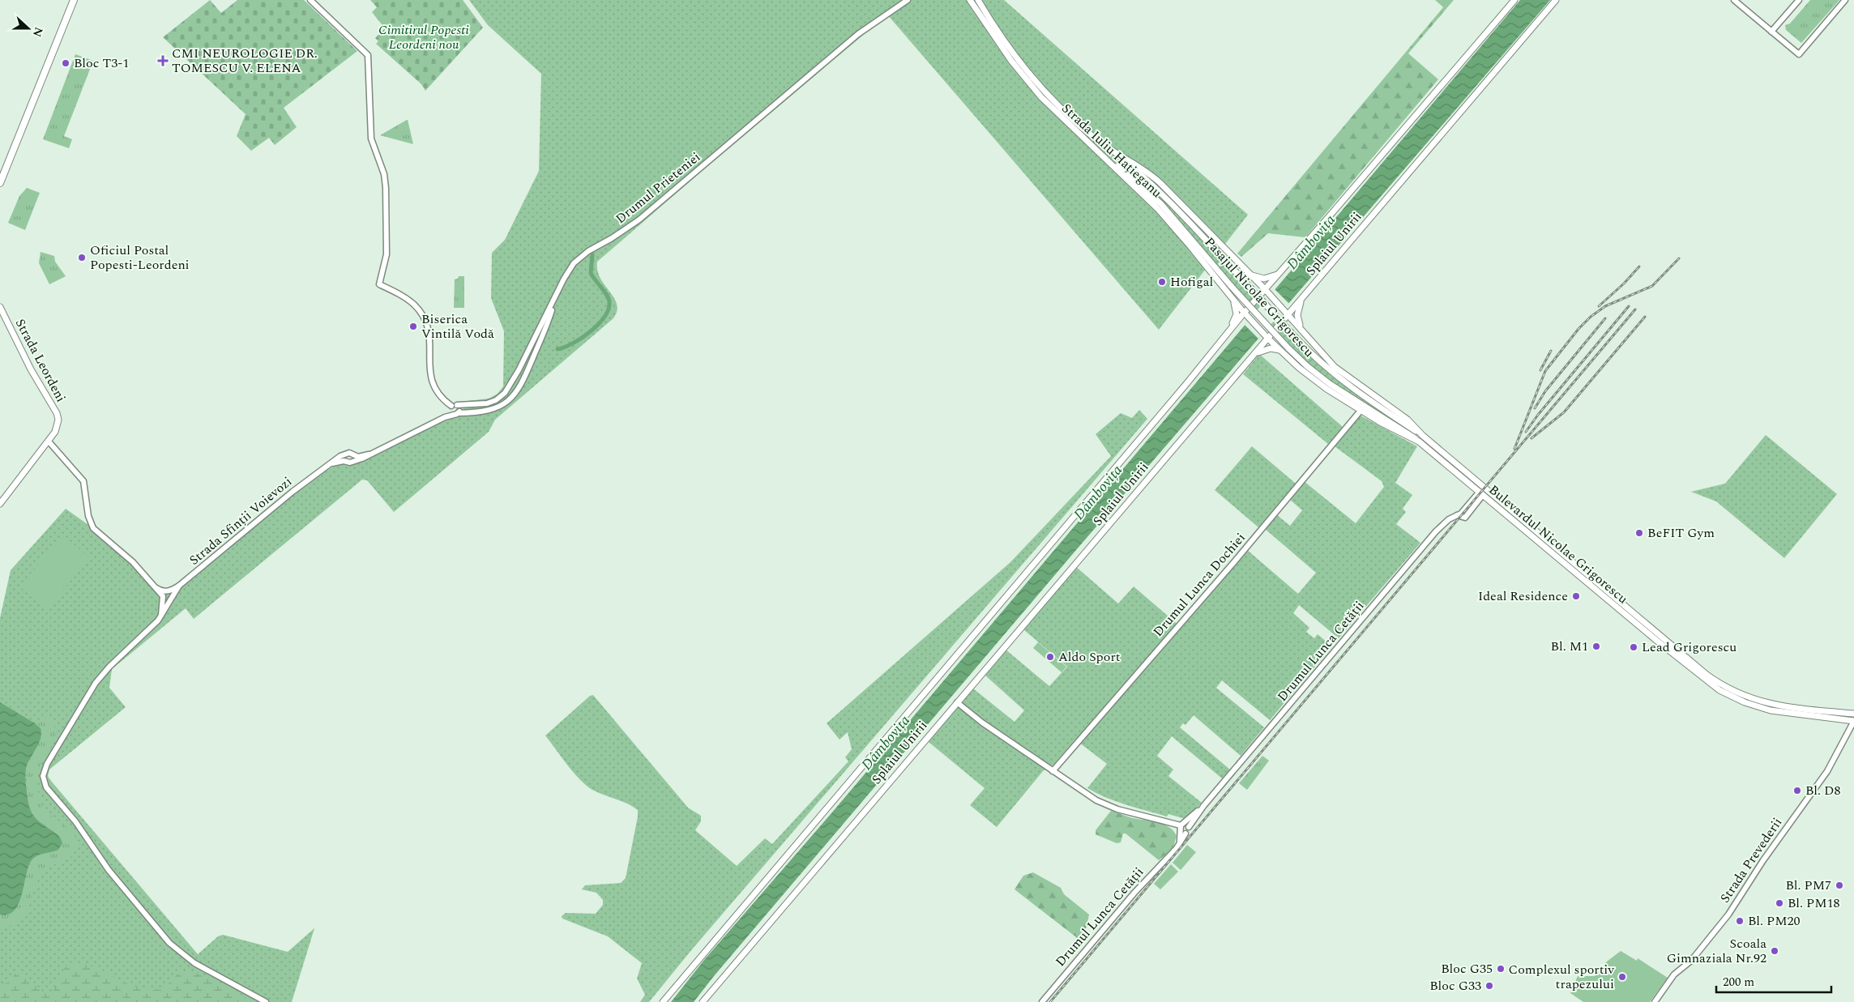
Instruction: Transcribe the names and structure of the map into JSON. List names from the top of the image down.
{
  "streets": {
    "main road": [
      "Strada Iuliu Hațieganu",
      "Splaiul Unirii",
      "Pasajul Nicolae Grigorescu",
      "Strada Leordeni",
      "Bulevardul Nicolae Grigorescu"
    ],
    "street": [
      "Drumul Prieteniei",
      "Strada Sfinții Voievozi",
      "Drumul Lunca Dochiei",
      "Drumul Lunca Cetății",
      "Strada Prevederii"
    ]
  },
  "crossings": [
    ["Strada Iuliu Hațieganu", "Splaiul Unirii"],
    ["Strada Iuliu Hațieganu", "Pasajul Nicolae Grigorescu"],
    ["Strada Iuliu Hațieganu", "Bulevardul Nicolae Grigorescu"],
    ["Splaiul Unirii", "Bulevardul Nicolae Grigorescu"],
    ["Pasajul Nicolae Grigorescu", "Bulevardul Nicolae Grigorescu"],
    ["Bulevardul Nicolae Grigorescu", "Drumul Lunca Dochiei"],
    ["Bulevardul Nicolae Grigorescu", "Drumul Lunca Cetății"],
    ["Bulevardul Nicolae Grigorescu", "Strada Prevederii"]
  ],
  "water": ["Dâmbovița"],
  "parks": ["Cimitirul Popesti Leordeni nou"],
  "places": {
    "health": ["CMI NEUROLOGIE DR. TOMESCU V. ELENA"],
    "other": [
      "Bloc T3-1",
      "Oficiul Postal Popesti-Leordeni",
      "Hofigal",
      "Biserica Vintilă Vodă",
      "BeFIT Gym",
      "Ideal Residence",
      "Bl. M1",
      "Lead Grigorescu",
      "Aldo Sport",
      "Bl. D8",
      "Bl. PM7",
      "Bl. PM18",
      "Bl. PM20",
      "Scoala Gimnaziala Nr.92",
      "Bloc G35",
      "Complexul sportiv trapezului",
      "Bloc G33"
    ]
  },
  "scale_bar": "200 m",
  "north": "right"
}
